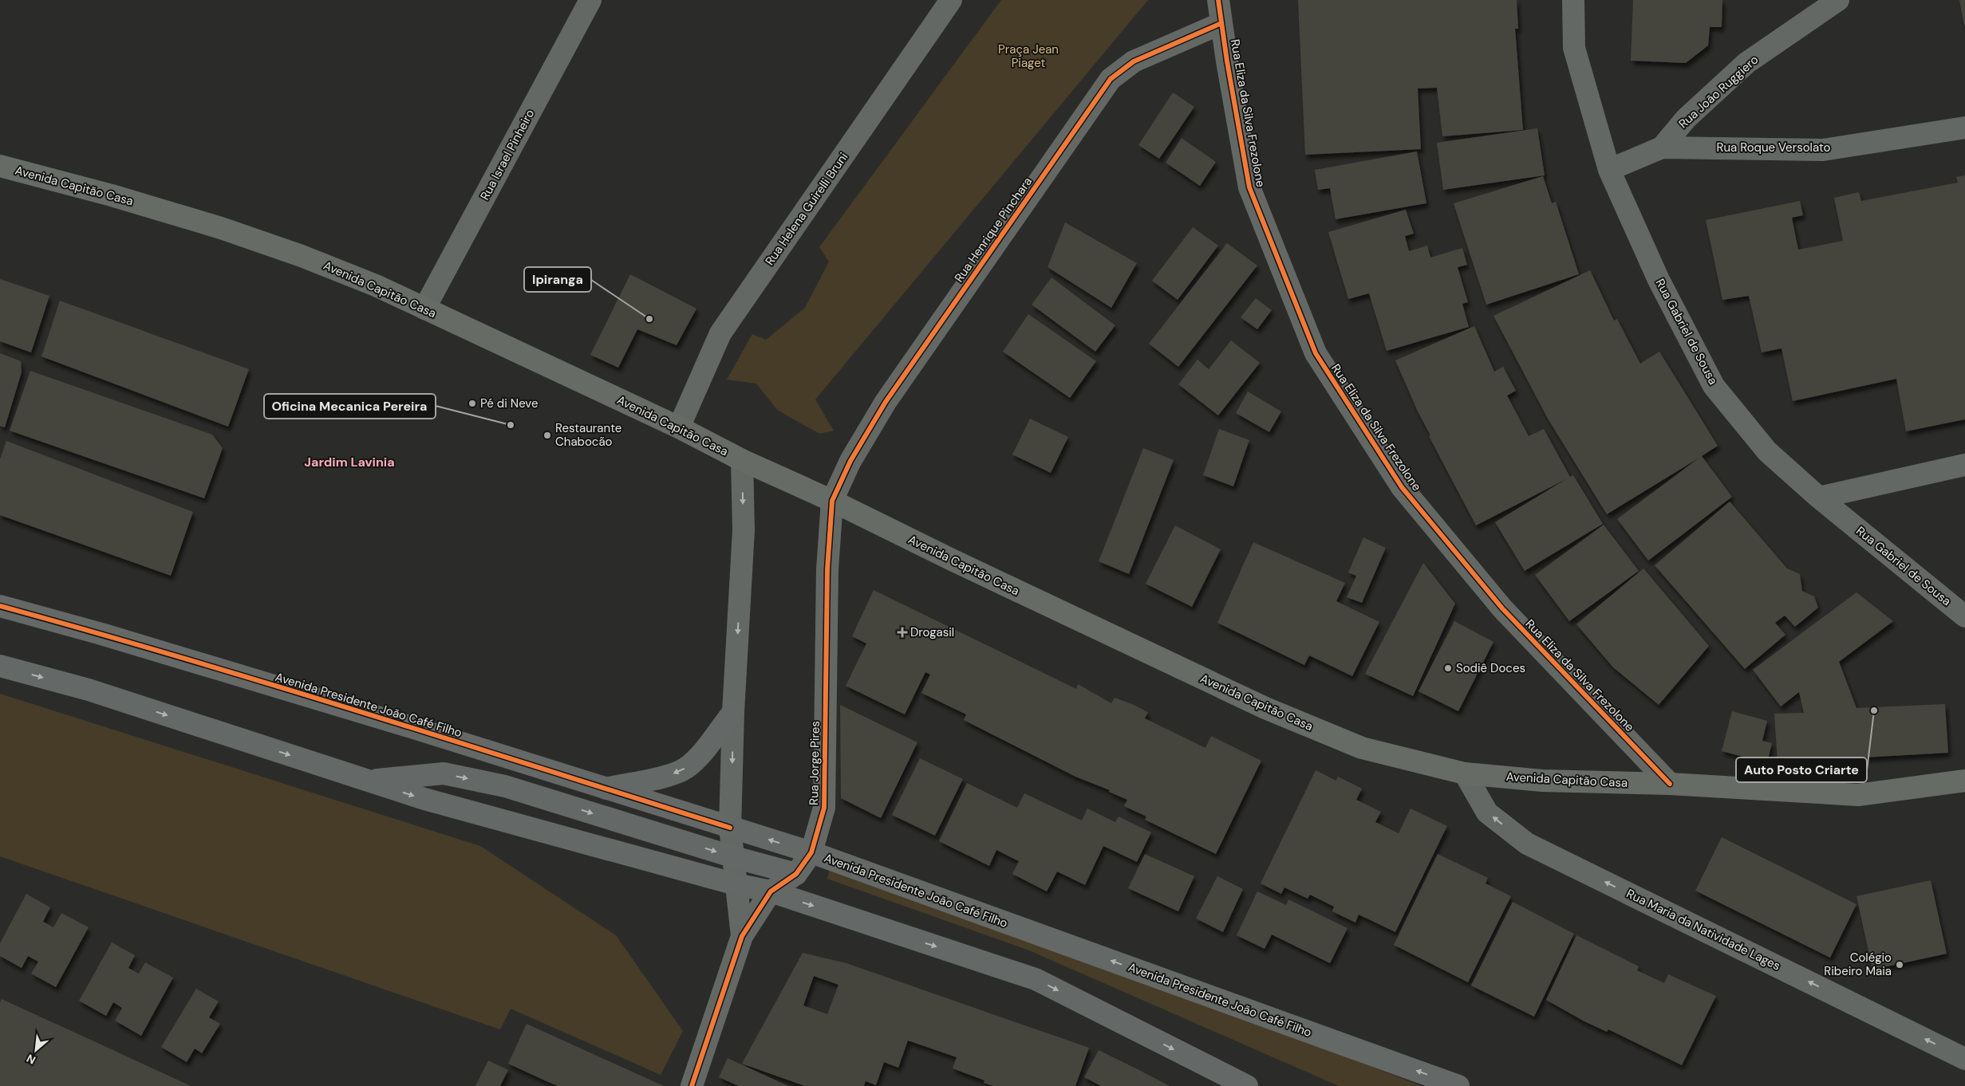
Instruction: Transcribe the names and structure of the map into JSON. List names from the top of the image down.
{
  "streets": {
    "main road": ["Avenida Capitão Casa", "Avenida Presidente João Café Filho"],
    "street": [
      "Rua João Ruggiero",
      "Rua Eliza da Silva Frezolone",
      "Rua Roque Versolato",
      "Rua Israel Pinheiro",
      "Rua Helena Guirelli Bruni",
      "Rua Henrique Pinchara",
      "Rua Gabriel de Sousa",
      "Rua Jorge Pires",
      "Rua Maria da Natividade Lages"
    ]
  },
  "crossings": [
    ["Rua João Ruggiero", "Rua Roque Versolato"],
    ["Rua Eliza da Silva Frezolone", "Avenida Capitão Casa"],
    ["Rua Eliza da Silva Frezolone", "Rua Henrique Pinchara"],
    ["Rua Roque Versolato", "Rua Gabriel de Sousa"],
    ["Rua Israel Pinheiro", "Avenida Capitão Casa"],
    ["Avenida Capitão Casa", "Rua Helena Guirelli Bruni"],
    ["Avenida Capitão Casa", "Rua Henrique Pinchara"],
    ["Avenida Capitão Casa", "Rua Jorge Pires"],
    ["Avenida Capitão Casa", "Rua Maria da Natividade Lages"],
    ["Rua Henrique Pinchara", "Rua Jorge Pires"],
    ["Avenida Presidente João Café Filho", "Rua Jorge Pires"]
  ],
  "one_way": ["Rua Maria da Natividade Lages"],
  "districts": ["Jardim Lavinia"],
  "parks": ["Praça Jean Piaget"],
  "places": {
    "other": [
      "Ipiranga",
      "Pé di Neve",
      "Oficina Mecanica Pereira",
      "Restaurante Chabocão",
      "Sodiê Doces",
      "Auto Posto Criarte",
      "Colégio Ribeiro Maia"
    ],
    "health": ["Drogasil"]
  },
  "north": "bottom left"
}
